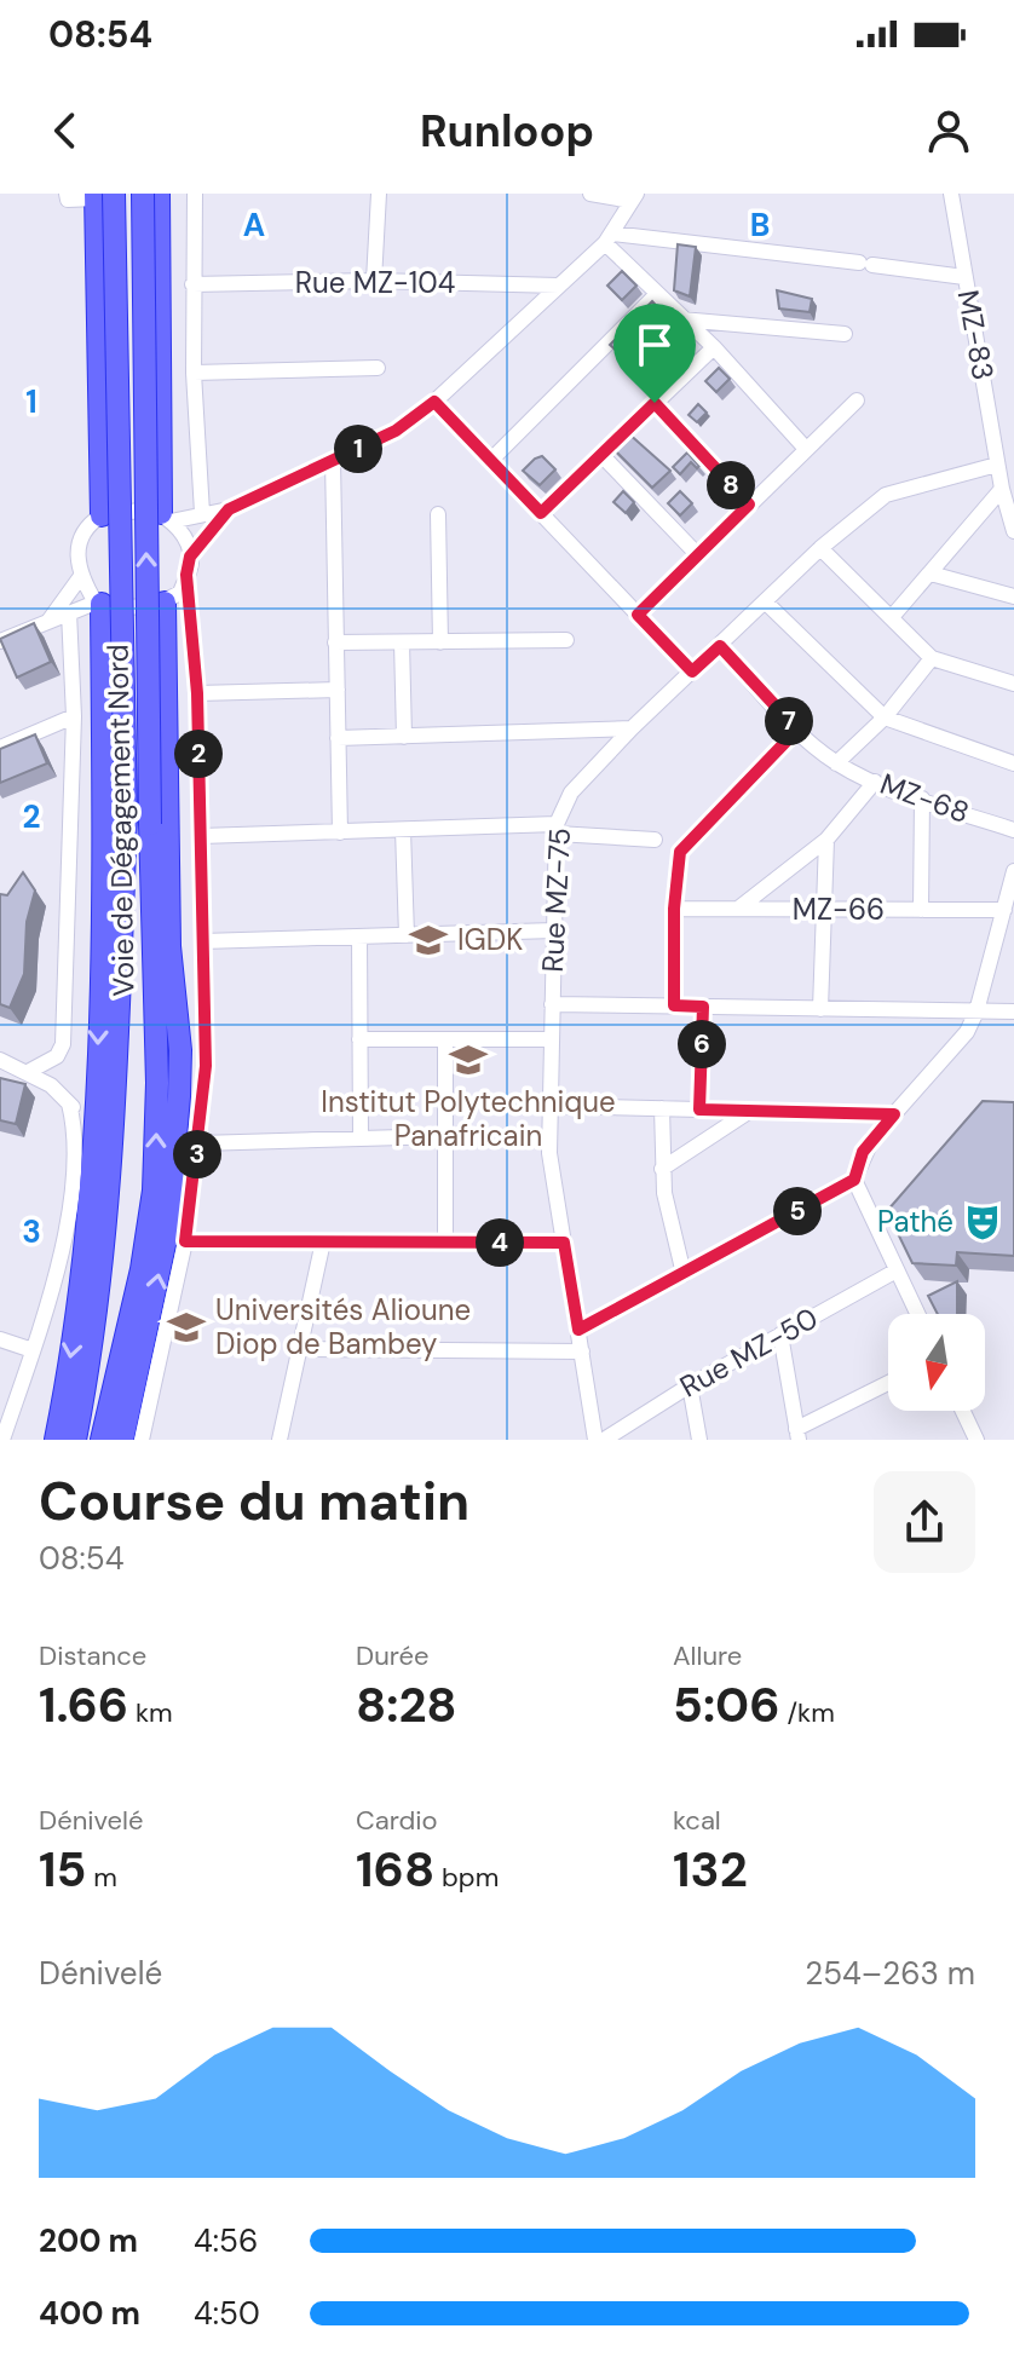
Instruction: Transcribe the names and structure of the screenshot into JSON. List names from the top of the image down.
{
  "streets": {
    "highway": ["Voie de Dégagement Nord"],
    "street": [
      "Rue MZ-104",
      "MZ-83",
      "MZ-68",
      "Rue MZ-75",
      "MZ-66",
      "Rue MZ-50"
    ]
  },
  "crossings": [
    ["MZ-83", "Rue MZ-75"],
    ["MZ-68", "Rue MZ-75"]
  ],
  "places": {
    "school or university": ["IGDK", "Institut Polytechnique Panafricain", "Universités Alioune Diop de Bambey"],
    "theatre": ["Pathé"]
  },
  "north": "bottom",
  "page": {
    "status": "08:54",
    "header": "Runloop",
    "pins": [
      "1",
      "8",
      "7",
      "2",
      "6",
      "3",
      "5",
      "4"
    ],
    "heading": ["Course du matin", "08:54"],
    "stats": [
      ["Distance", "1.66 km"],
      ["Durée", "8:28"],
      ["Allure", "5:06 /km"],
      ["Dénivelé", "15 m"],
      ["Cardio", "168 bpm"],
      ["kcal", "132"]
    ],
    "chart": ["Dénivelé", "254–263 m"],
    "list": [
      {
        "name": "200 m",
        "note": "4:56"
      },
      {
        "name": "400 m",
        "note": "4:50"
      }
    ]
  },
  "grid": {
    "columns": ["A", "B"],
    "rows": ["1", "2", "3"]
  }
}
